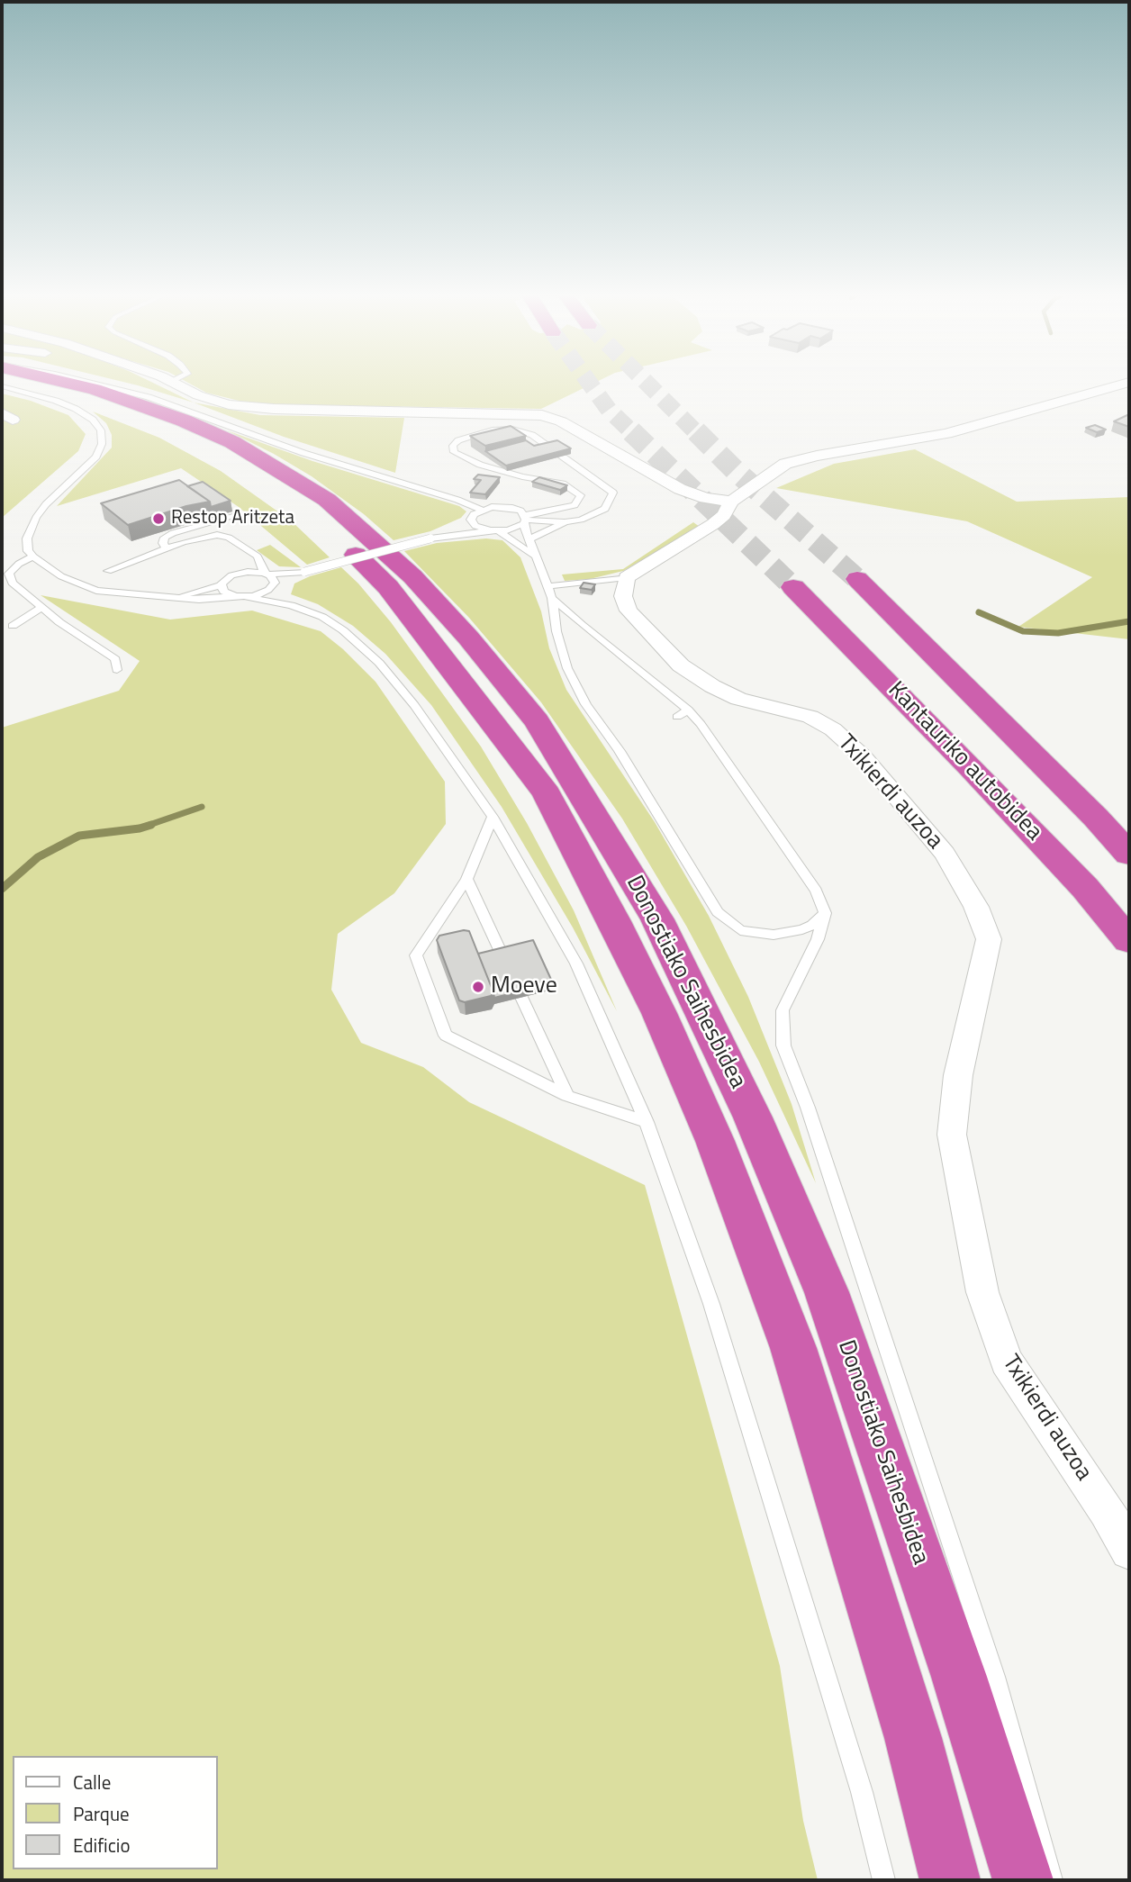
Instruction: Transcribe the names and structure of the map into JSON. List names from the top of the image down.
{
  "streets": {
    "highway": ["Kantauriko autobidea", "Donostiako Saihesbidea"],
    "street": ["Txikierdi auzoa"]
  },
  "places": ["Restop Aritzeta", "Moeve"],
  "legend": ["Calle", "Parque", "Edificio"]
}
